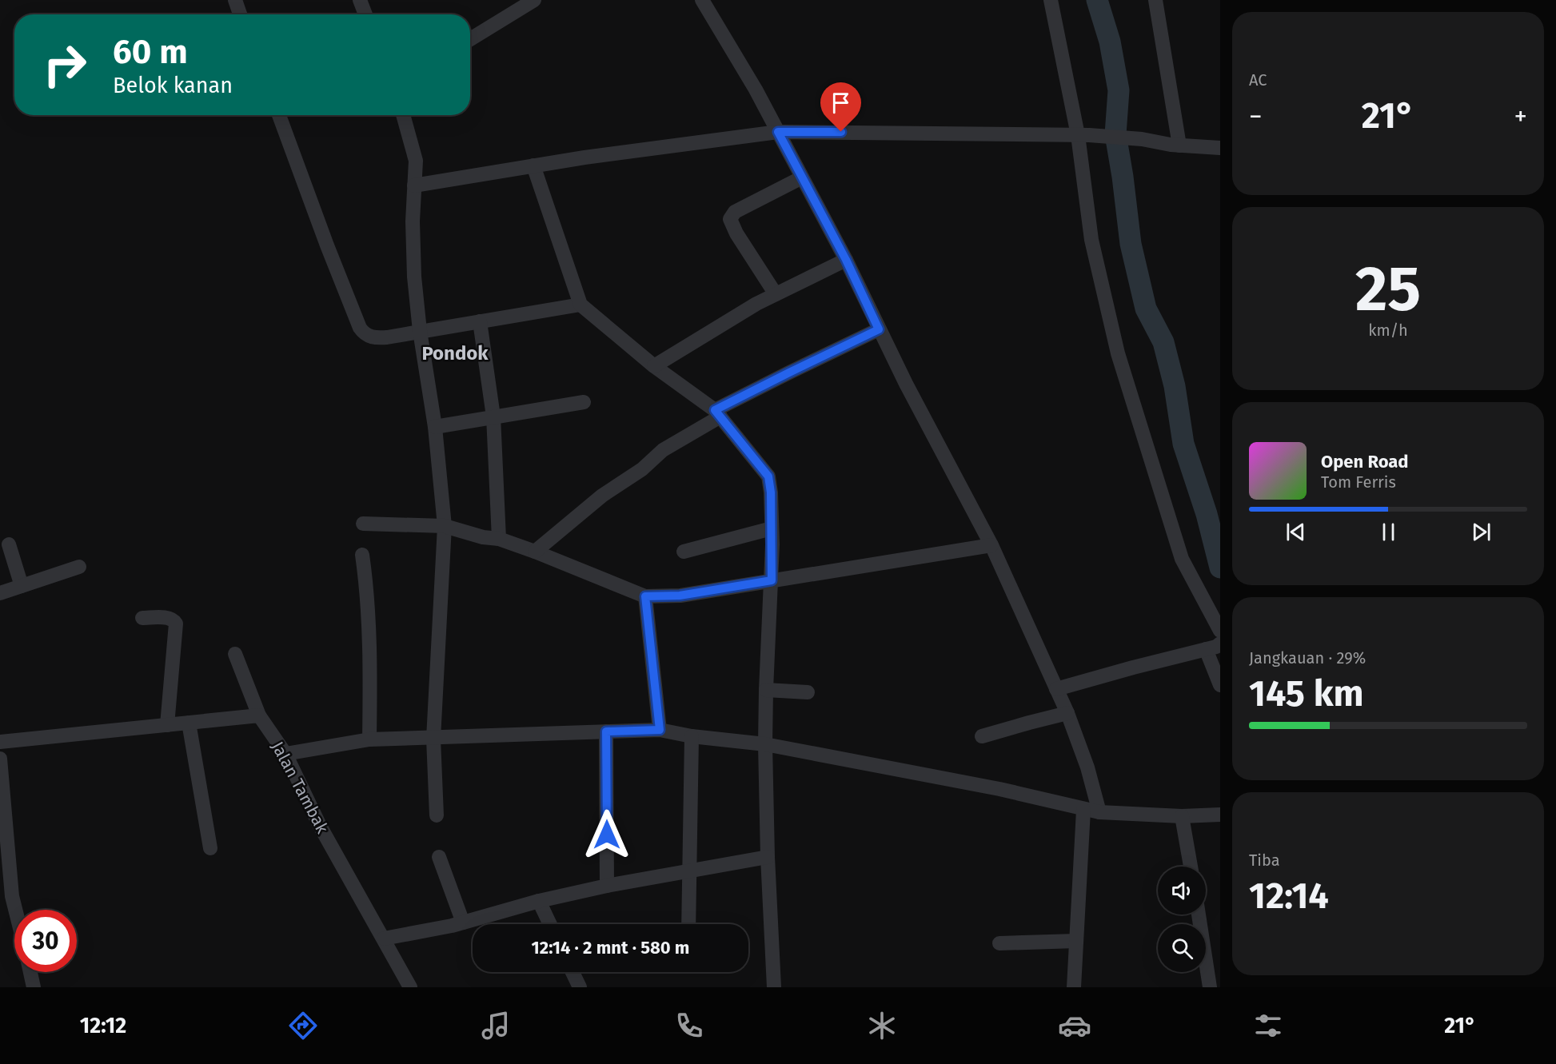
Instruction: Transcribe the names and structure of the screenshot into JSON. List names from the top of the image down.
{
  "streets": {
    "street": ["Jalan Tambak"]
  },
  "districts": ["Pondok"],
  "page": {
    "tile": [
      "AC",
      ["25", "km/h"],
      ["Jangkauan · 29%", "145 km"],
      ["Tiba", "12:14"]
    ],
    "turn": ["60 m", "Belok kanan"],
    "heat": ["−", "21°", "+"],
    "song": ["Open Road", "Tom Ferris"],
    "limit": "30",
    "trip": "12:14 · 2 mnt · 580 m",
    "tabs": ["12:12", "21°"]
  }
}
